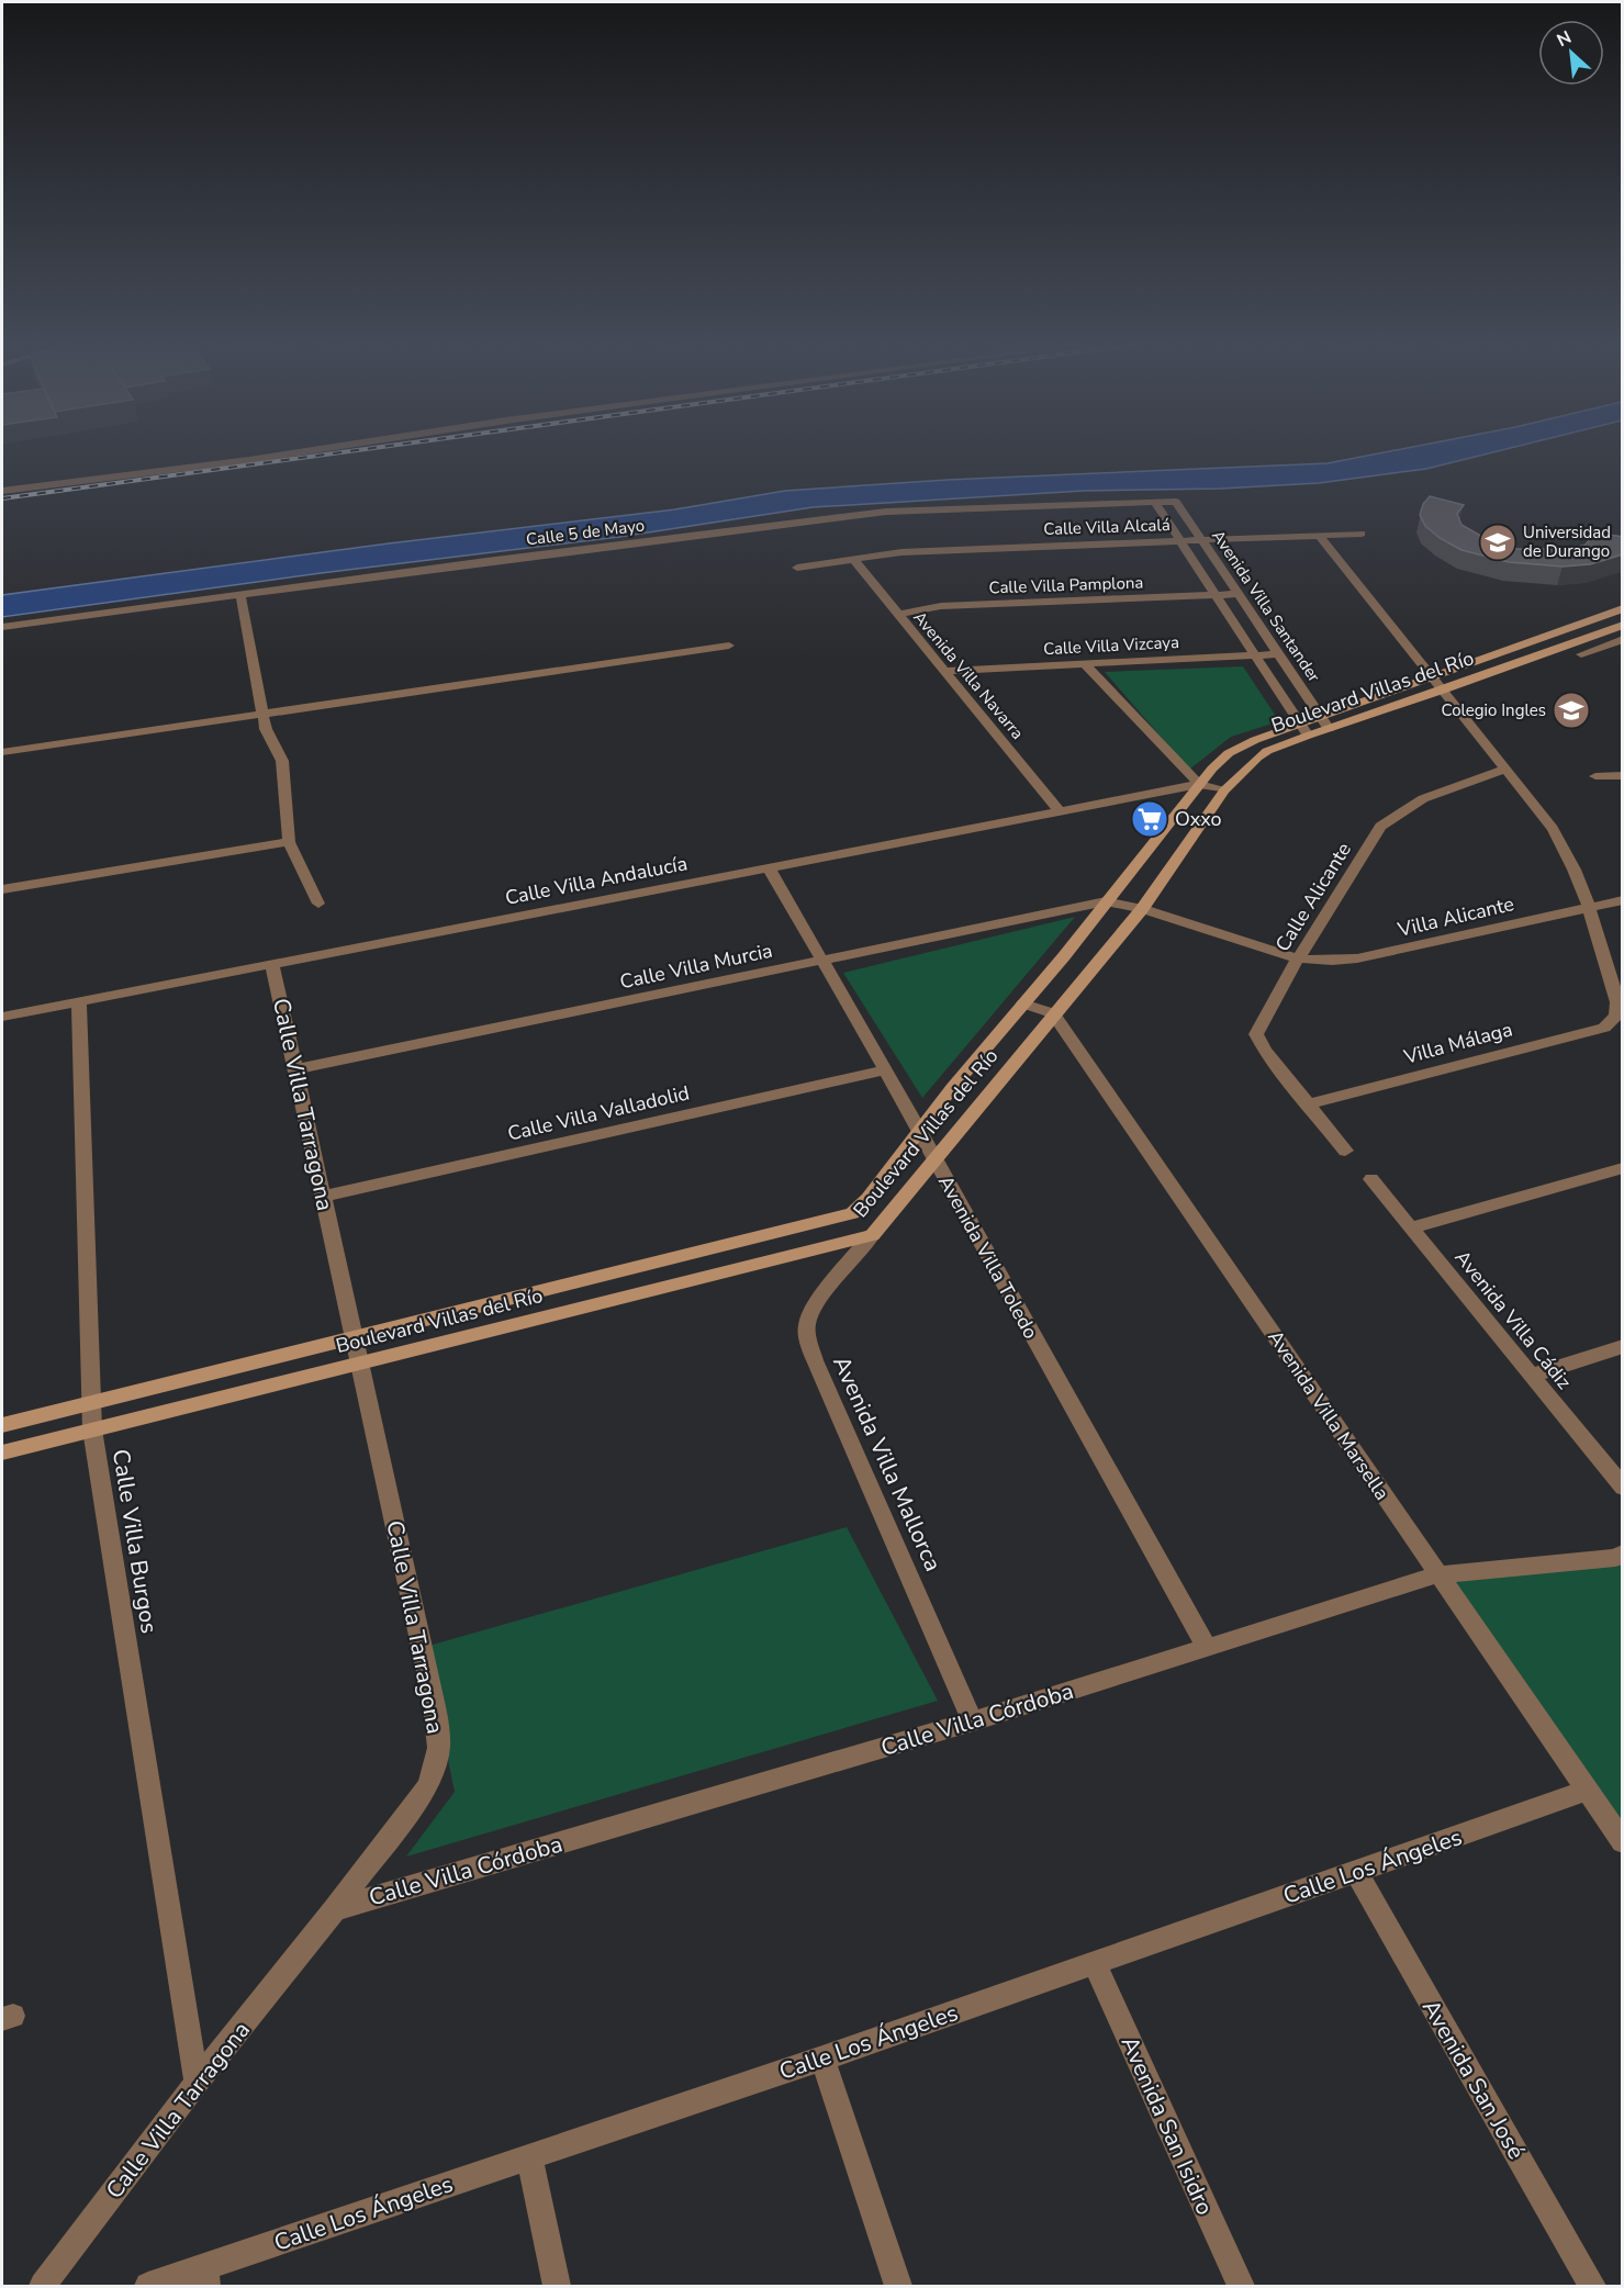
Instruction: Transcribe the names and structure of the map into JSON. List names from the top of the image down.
{
  "streets": {
    "street": [
      "Calle Villa Alcalá",
      "Calle 5 de Mayo",
      "Calle Villa Pamplona",
      "Avenida Villa Santander",
      "Calle Villa Vizcaya",
      "Avenida Villa Navarra",
      "Boulevard Villas del Río",
      "Calle Villa Andalucía",
      "Calle Alicante",
      "Villa Alicante",
      "Calle Villa Murcia",
      "Villa Málaga",
      "Calle Villa Tarragona",
      "Calle Villa Valladolid",
      "Avenida Villa Toledo",
      "Avenida Villa Cádiz",
      "Avenida Villa Marsella",
      "Avenida Villa Mallorca",
      "Calle Villa Burgos",
      "Calle Villa Córdoba",
      "Calle Los Ángeles",
      "Avenida San José",
      "Avenida San Isidro"
    ]
  },
  "crossings": [
    ["Calle Villa Alcalá", "Avenida Villa Santander"],
    ["Calle Villa Alcalá", "Avenida Villa Navarra"],
    ["Calle 5 de Mayo", "Avenida Villa Santander"],
    ["Calle Villa Pamplona", "Avenida Villa Santander"],
    ["Calle Villa Pamplona", "Avenida Villa Navarra"],
    ["Avenida Villa Santander", "Calle Villa Vizcaya"],
    ["Avenida Villa Santander", "Boulevard Villas del Río"],
    ["Calle Villa Vizcaya", "Avenida Villa Navarra"],
    ["Avenida Villa Navarra", "Calle Villa Andalucía"],
    ["Boulevard Villas del Río", "Calle Villa Andalucía"],
    ["Boulevard Villas del Río", "Villa Alicante"],
    ["Boulevard Villas del Río", "Calle Villa Murcia"],
    ["Boulevard Villas del Río", "Calle Villa Tarragona"],
    ["Boulevard Villas del Río", "Avenida Villa Toledo"],
    ["Boulevard Villas del Río", "Avenida Villa Marsella"],
    ["Boulevard Villas del Río", "Avenida Villa Mallorca"],
    ["Boulevard Villas del Río", "Calle Villa Burgos"],
    ["Calle Villa Andalucía", "Calle Villa Tarragona"],
    ["Calle Villa Andalucía", "Avenida Villa Toledo"],
    ["Calle Villa Andalucía", "Calle Villa Burgos"],
    ["Calle Alicante", "Villa Alicante"],
    ["Calle Alicante", "Villa Málaga"],
    ["Villa Alicante", "Calle Villa Murcia"],
    ["Villa Alicante", "Villa Málaga"],
    ["Calle Villa Murcia", "Calle Villa Tarragona"],
    ["Calle Villa Murcia", "Avenida Villa Toledo"],
    ["Calle Villa Tarragona", "Calle Villa Valladolid"],
    ["Calle Villa Tarragona", "Calle Villa Burgos"],
    ["Calle Villa Tarragona", "Calle Villa Córdoba"],
    ["Calle Villa Valladolid", "Avenida Villa Toledo"],
    ["Avenida Villa Toledo", "Calle Villa Córdoba"],
    ["Avenida Villa Marsella", "Calle Villa Córdoba"],
    ["Avenida Villa Marsella", "Calle Los Ángeles"],
    ["Avenida Villa Mallorca", "Calle Villa Córdoba"],
    ["Calle Los Ángeles", "Avenida San José"],
    ["Calle Los Ángeles", "Avenida San Isidro"]
  ],
  "places": {
    "school or university": ["Universidad de Durango", "Colegio Ingles"],
    "supermarket": ["Oxxo"]
  },
  "north": "top left"
}
